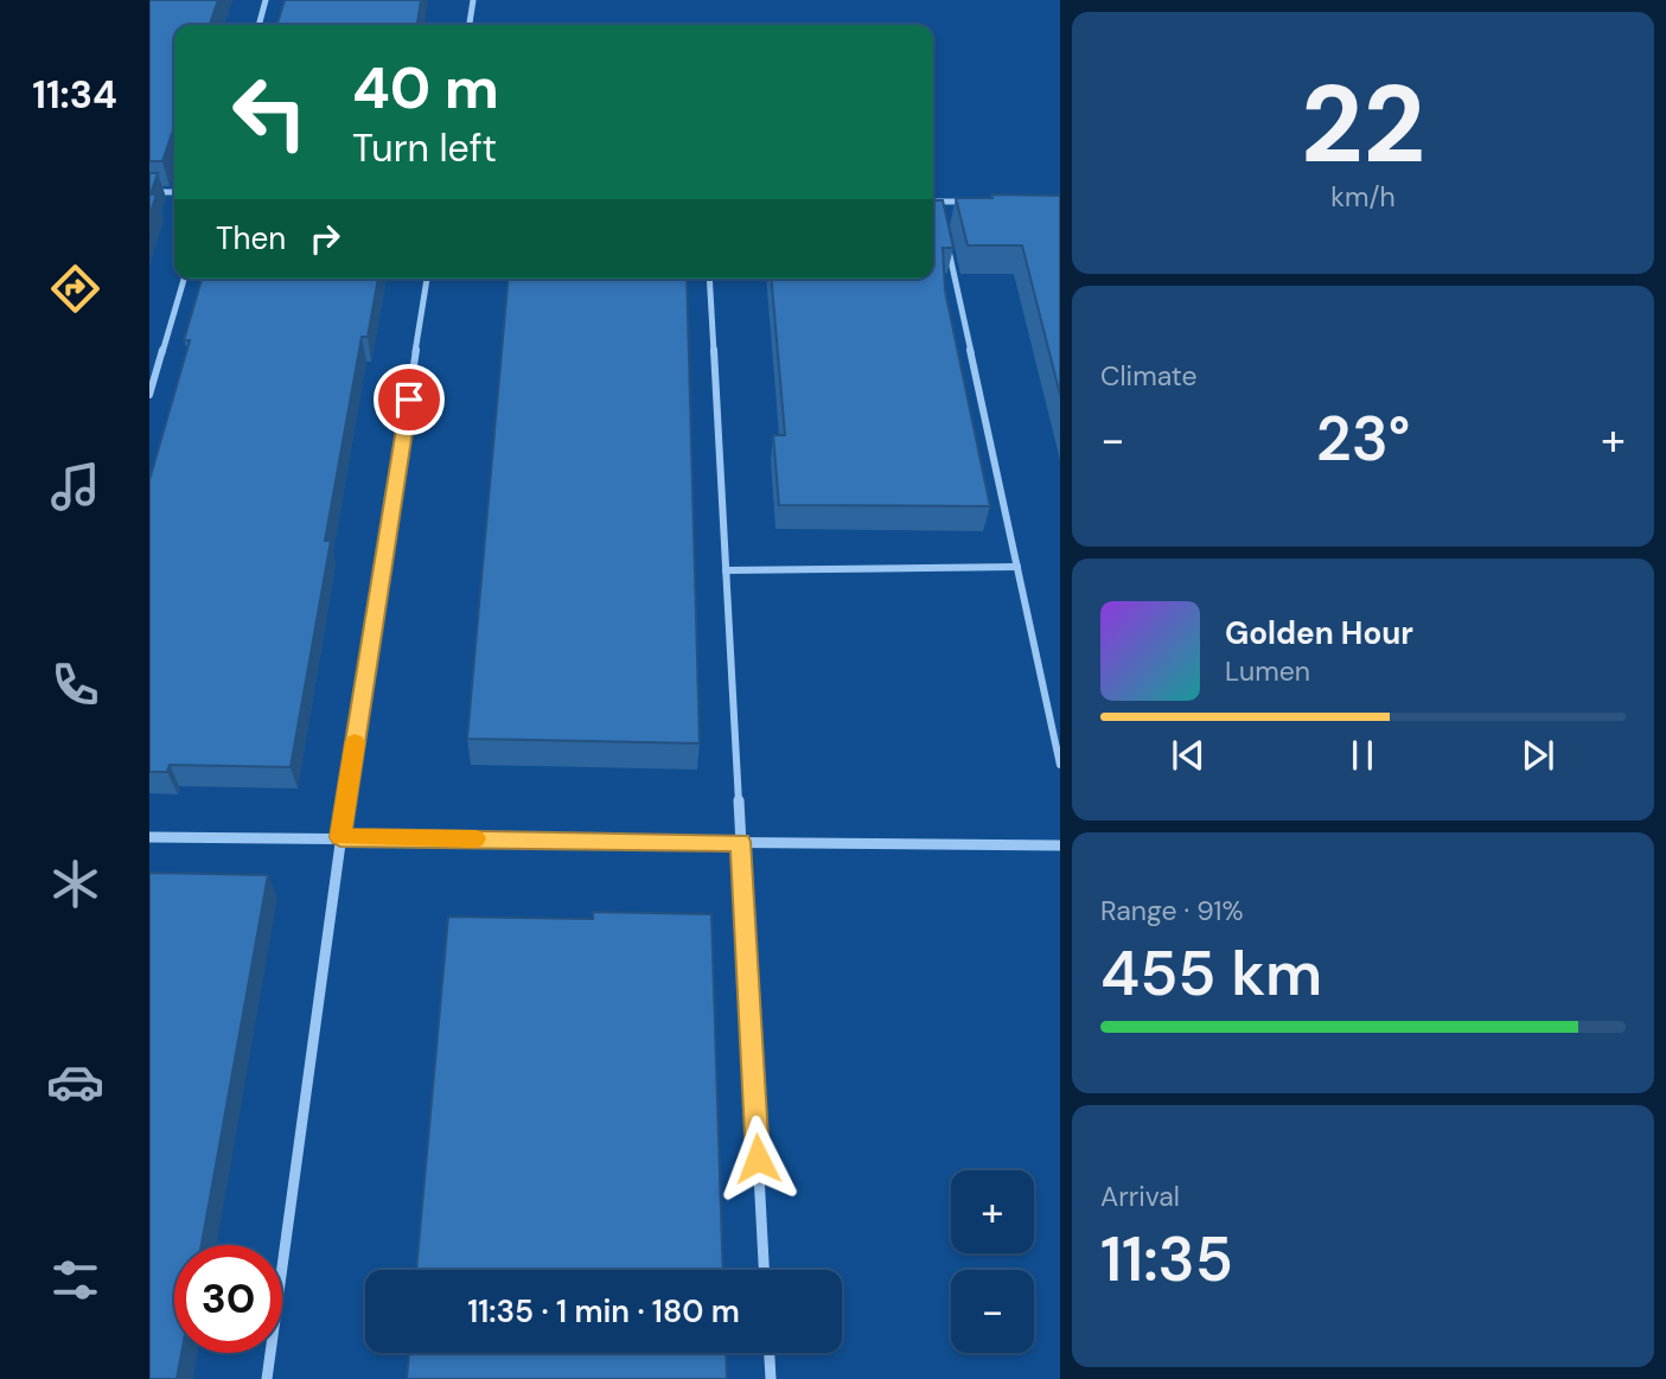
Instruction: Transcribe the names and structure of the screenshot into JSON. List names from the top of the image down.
{
  "page": {
    "tabs": "11:34",
    "tile": [
      ["22", "km/h"],
      "Climate",
      ["Range · 91%", "455 km"],
      ["Arrival", "11:35"]
    ],
    "turn": ["40 m", "Turn left"],
    "then": "Then",
    "heat": ["−", "23°", "+"],
    "song": ["Golden Hour", "Lumen"],
    "map_buttons": ["+", "−"],
    "limit": "30",
    "trip": "11:35 · 1 min · 180 m"
  }
}
